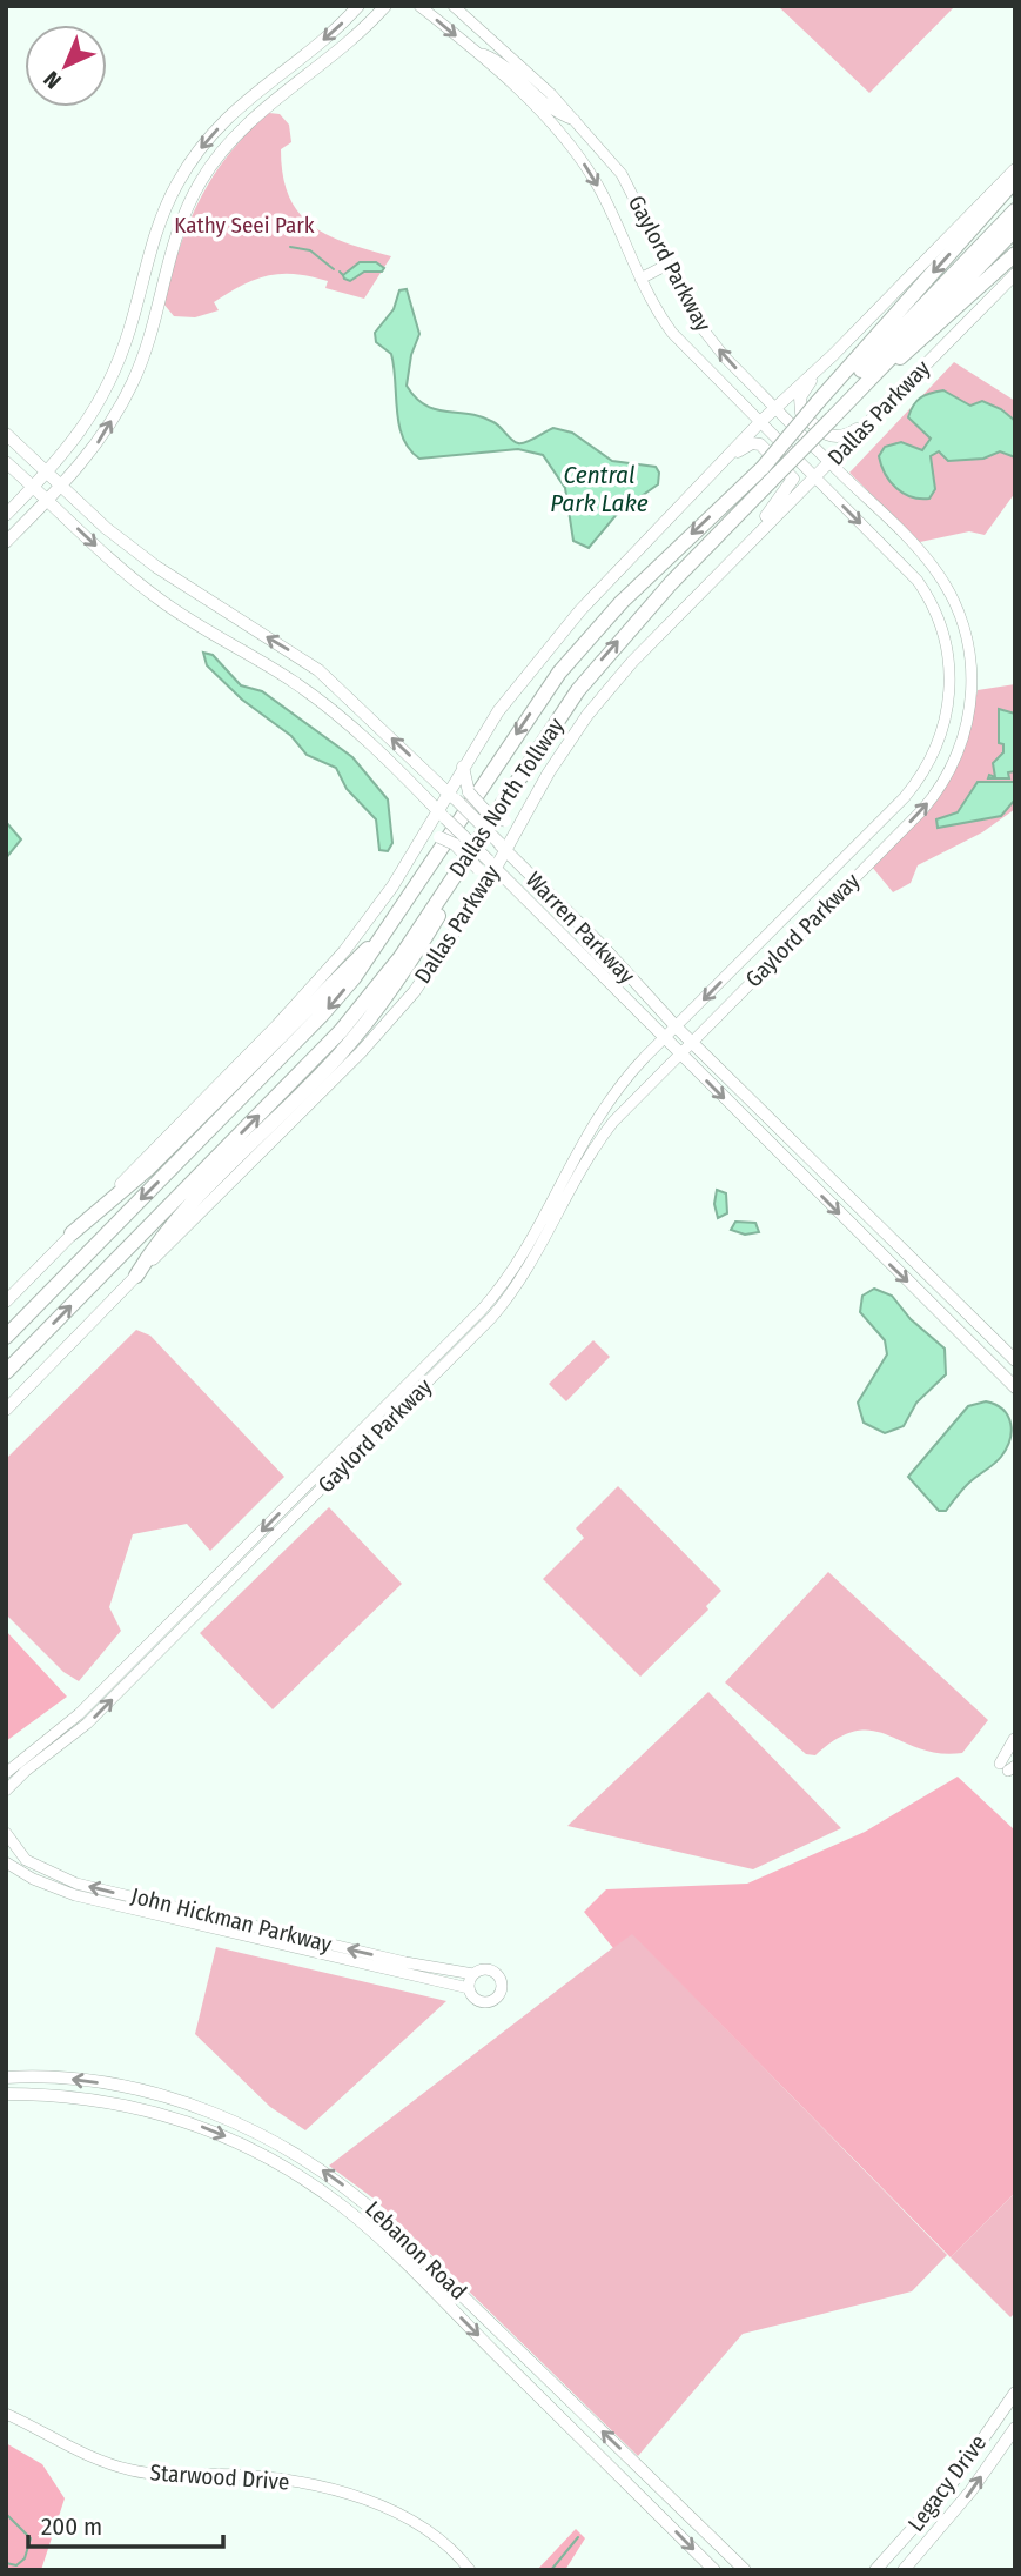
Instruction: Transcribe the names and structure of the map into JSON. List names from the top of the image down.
{
  "streets": {
    "highway": ["Dallas North Tollway"],
    "main road": [
      "Dallas Parkway",
      "Warren Parkway",
      "Lebanon Road",
      "Legacy Drive"
    ],
    "street": ["Gaylord Parkway", "John Hickman Parkway", "Starwood Drive"]
  },
  "crossings": [
    ["Gaylord Parkway", "Dallas Parkway"],
    ["Gaylord Parkway", "Warren Parkway"],
    ["Dallas Parkway", "Warren Parkway"]
  ],
  "water": ["Central Park Lake"],
  "parks": ["Kathy Seei Park"],
  "scale_bar": "200 m",
  "north": "bottom left"
}
